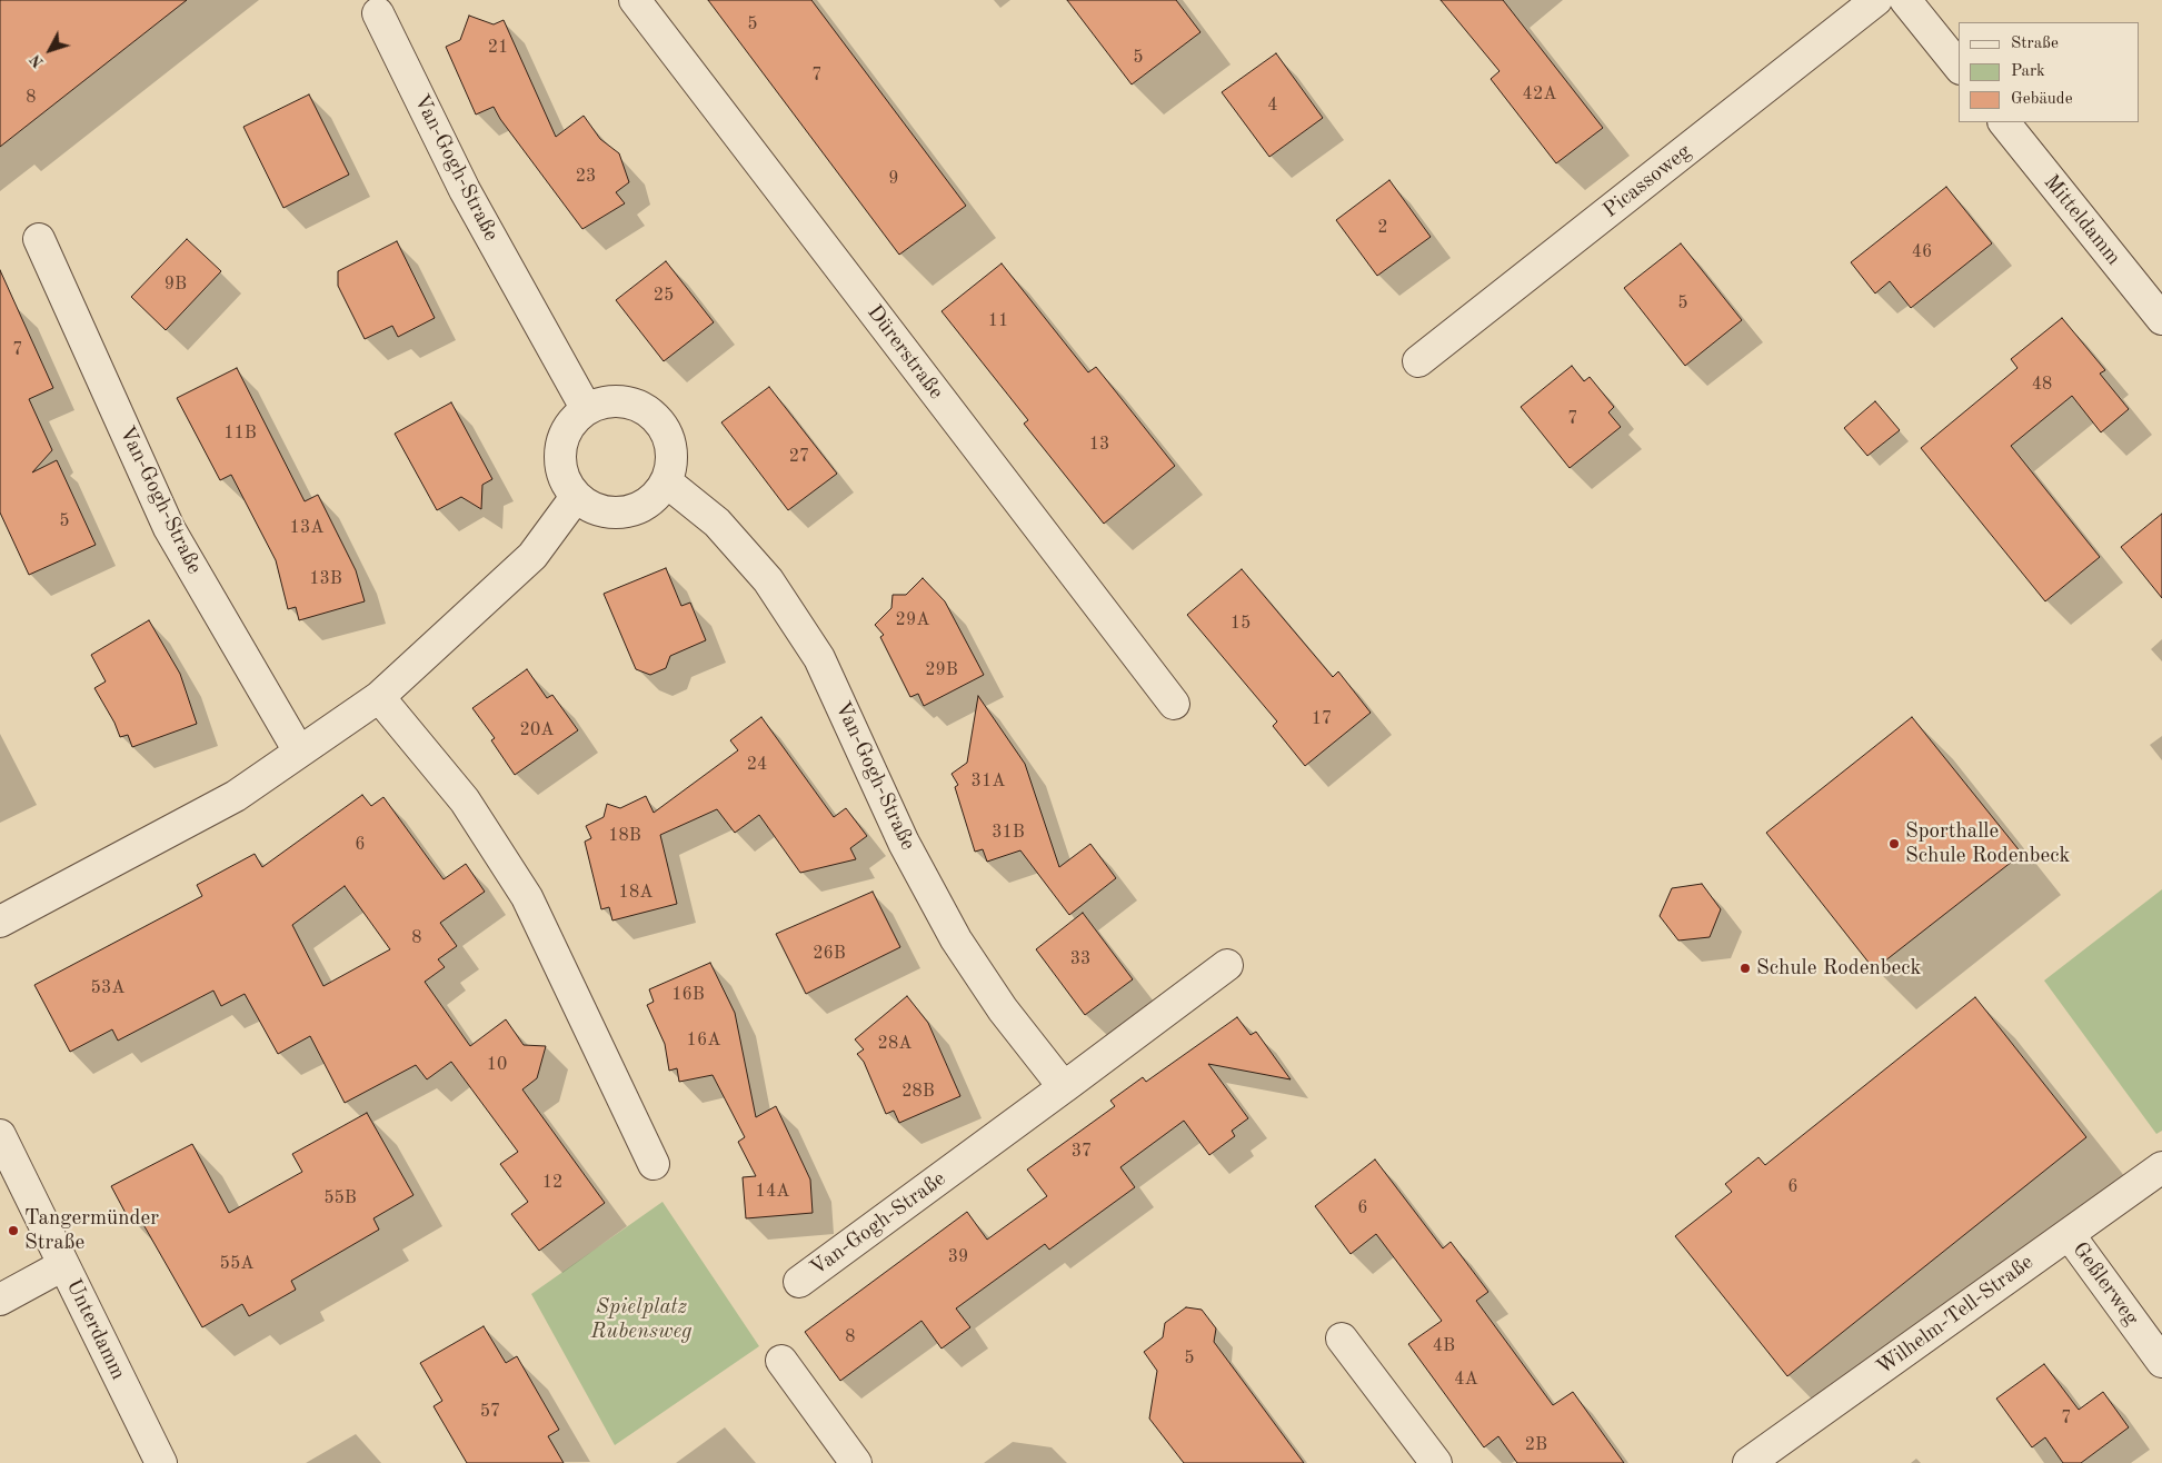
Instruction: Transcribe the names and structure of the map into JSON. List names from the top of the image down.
{
  "streets": {
    "street": [
      "Van-Gogh-Straße",
      "Picassoweg",
      "Mitteldamm",
      "Dürerstraße",
      "Geßlerweg",
      "Wilhelm-Tell-Straße",
      "Unterdamm"
    ]
  },
  "crossings": [
    ["Geßlerweg", "Wilhelm-Tell-Straße"]
  ],
  "parks": ["Spielplatz Rubensweg"],
  "places": ["Sporthalle Schule Rodenbeck", "Schule Rodenbeck", "Tangermünder Straße"],
  "house_numbers": [
    "5",
    "21",
    "5",
    "7",
    "42A",
    "8",
    "4",
    "23",
    "9",
    "2",
    "46",
    "9B",
    "25",
    "5",
    "11",
    "7",
    "48",
    "7",
    "11B",
    "13",
    "27",
    "5",
    "13A",
    "13B",
    "29A",
    "15",
    "29B",
    "17",
    "20A",
    "24",
    "31A",
    "31B",
    "18B",
    "6",
    "18A",
    "8",
    "26B",
    "33",
    "53A",
    "16B",
    "16A",
    "28A",
    "10",
    "28B",
    "37",
    "12",
    "6",
    "14A",
    "55B",
    "6",
    "39",
    "55A",
    "8",
    "4B",
    "5",
    "4A",
    "57",
    "7",
    "2B"
  ],
  "legend": ["Straße", "Park", "Gebäude"],
  "north": "bottom left"
}
